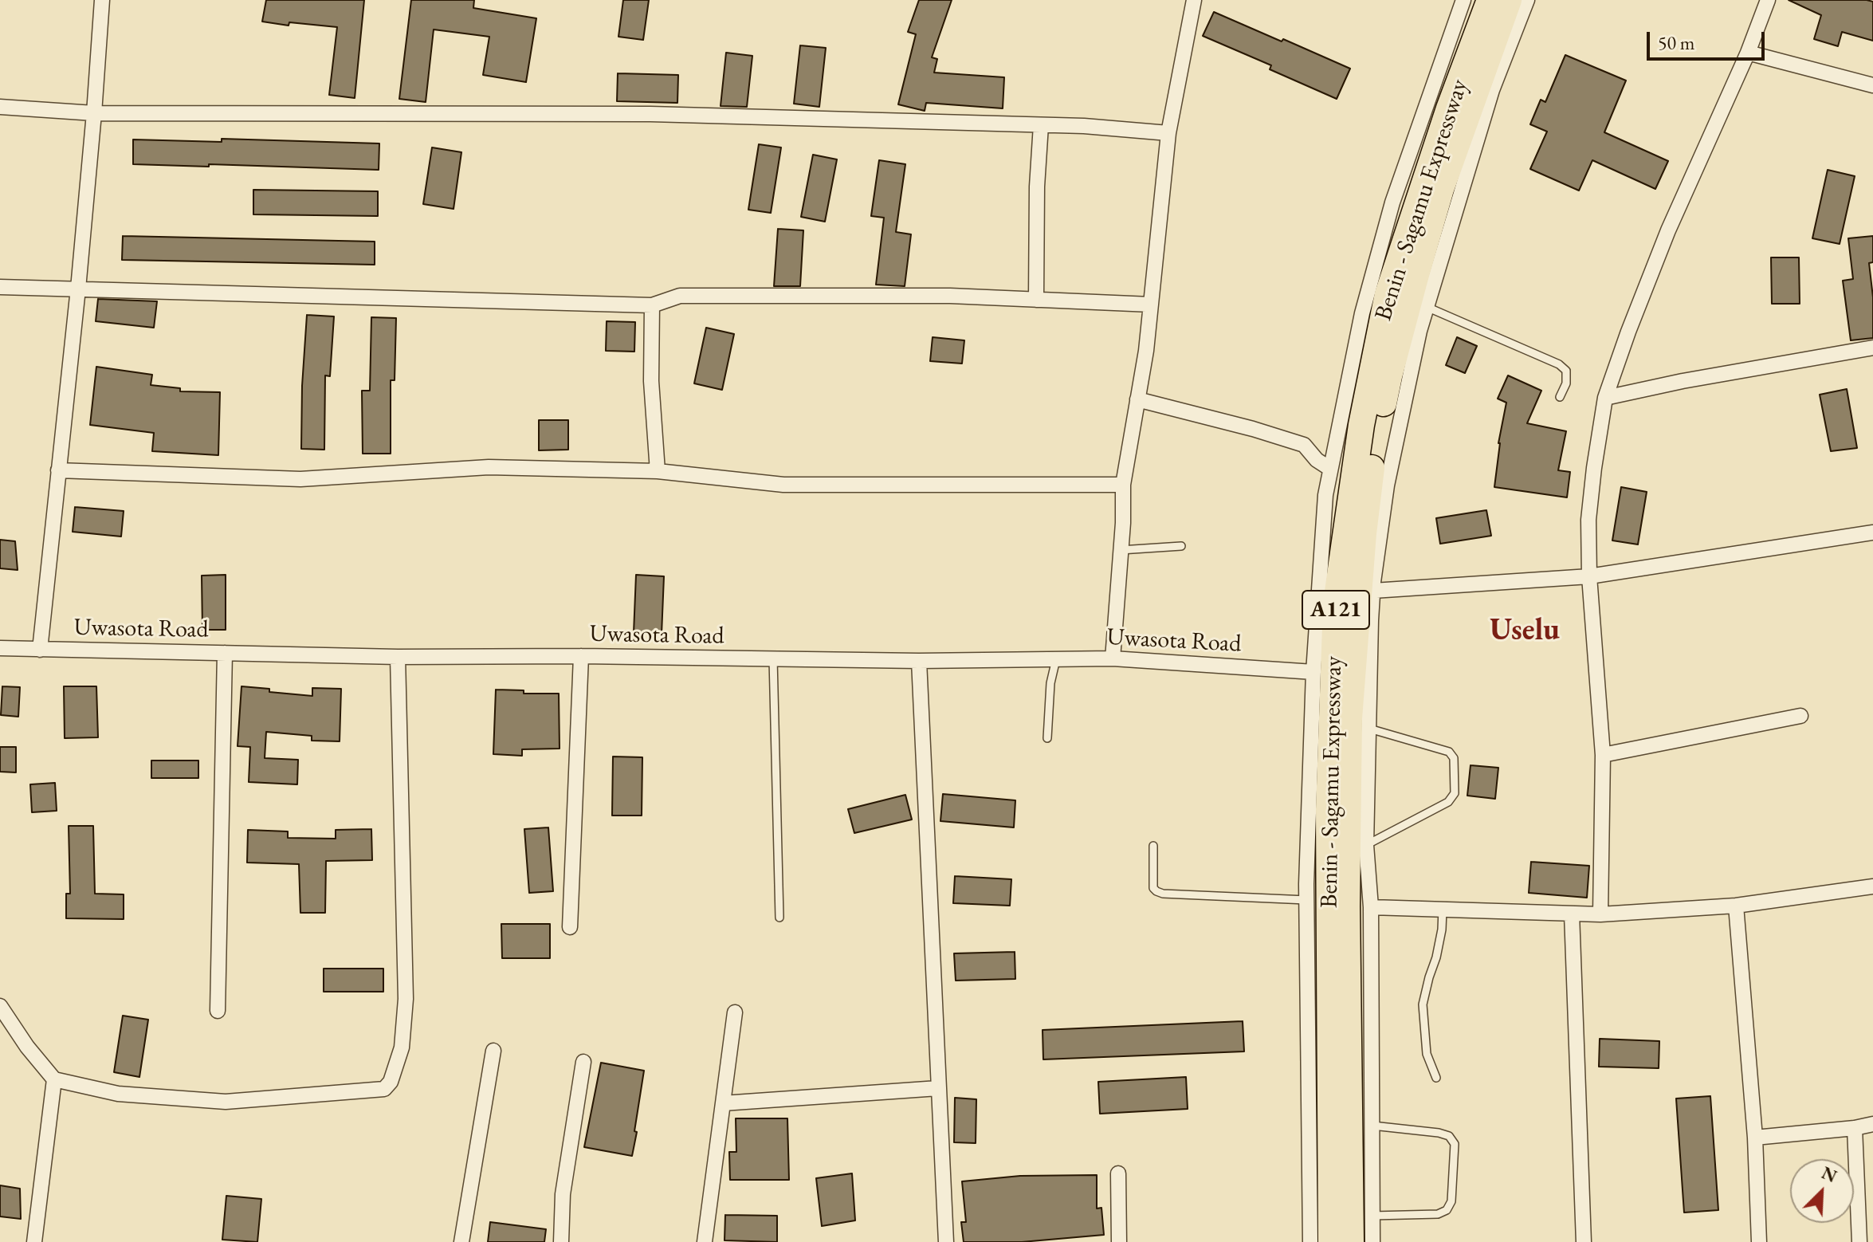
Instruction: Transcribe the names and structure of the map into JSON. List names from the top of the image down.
{
  "streets": {
    "highway": ["Benin - Sagamu Expressway", "A121"],
    "street": ["Uwasota Road"]
  },
  "districts": ["Uselu"],
  "scale_bar": "50 m",
  "north": "top right"
}
